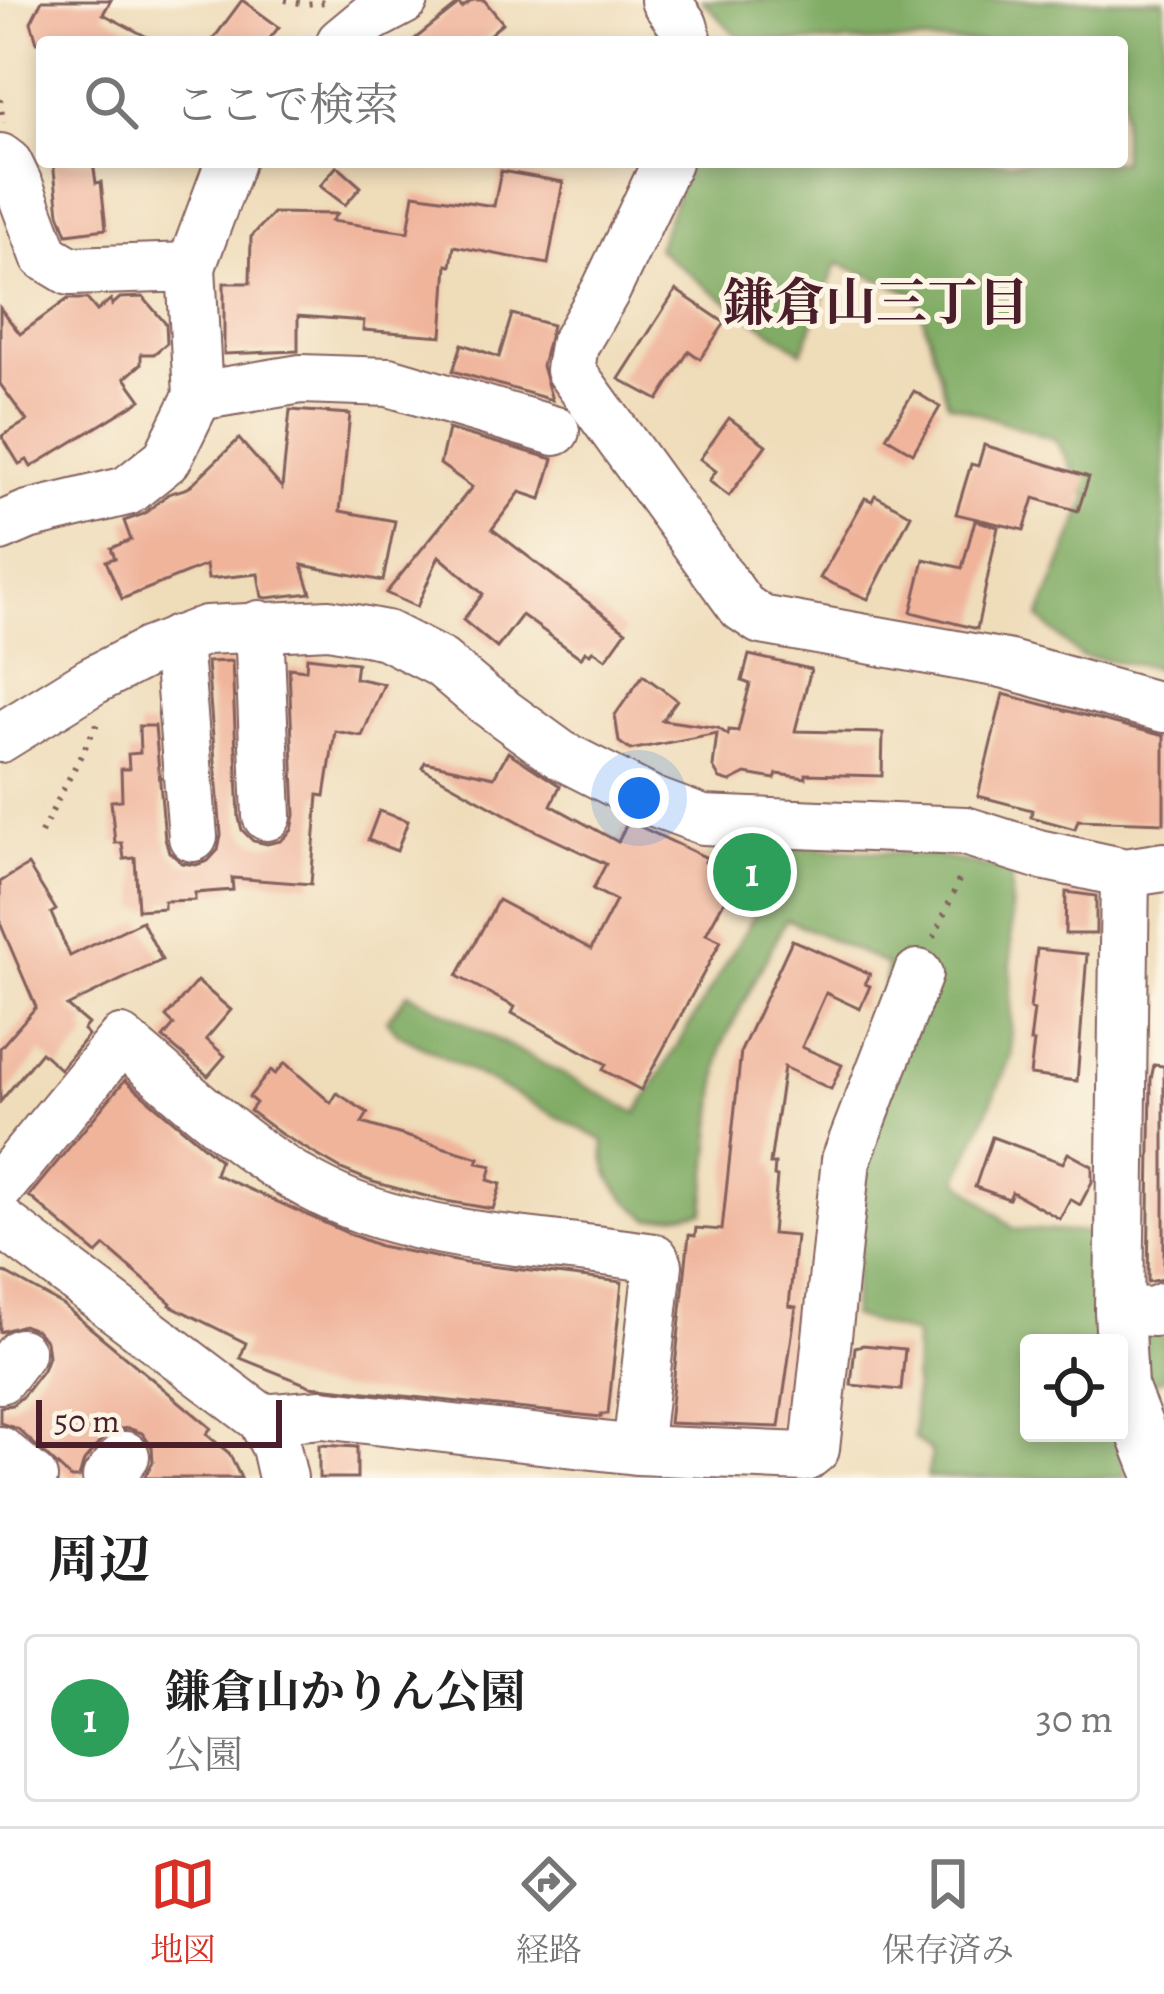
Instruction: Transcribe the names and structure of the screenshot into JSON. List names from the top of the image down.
{
  "districts": ["鎌倉山三丁目"],
  "scale_bar": "50 m",
  "page": {
    "search": "ここで検索",
    "pins": "1",
    "scale": "50 m",
    "heading": "周辺",
    "list": [
      {
        "mark": "1",
        "name": "鎌倉山かりん公園",
        "note": "公園",
        "value": "30 m"
      }
    ],
    "nav": ["地図", "経路", "保存済み"]
  }
}
